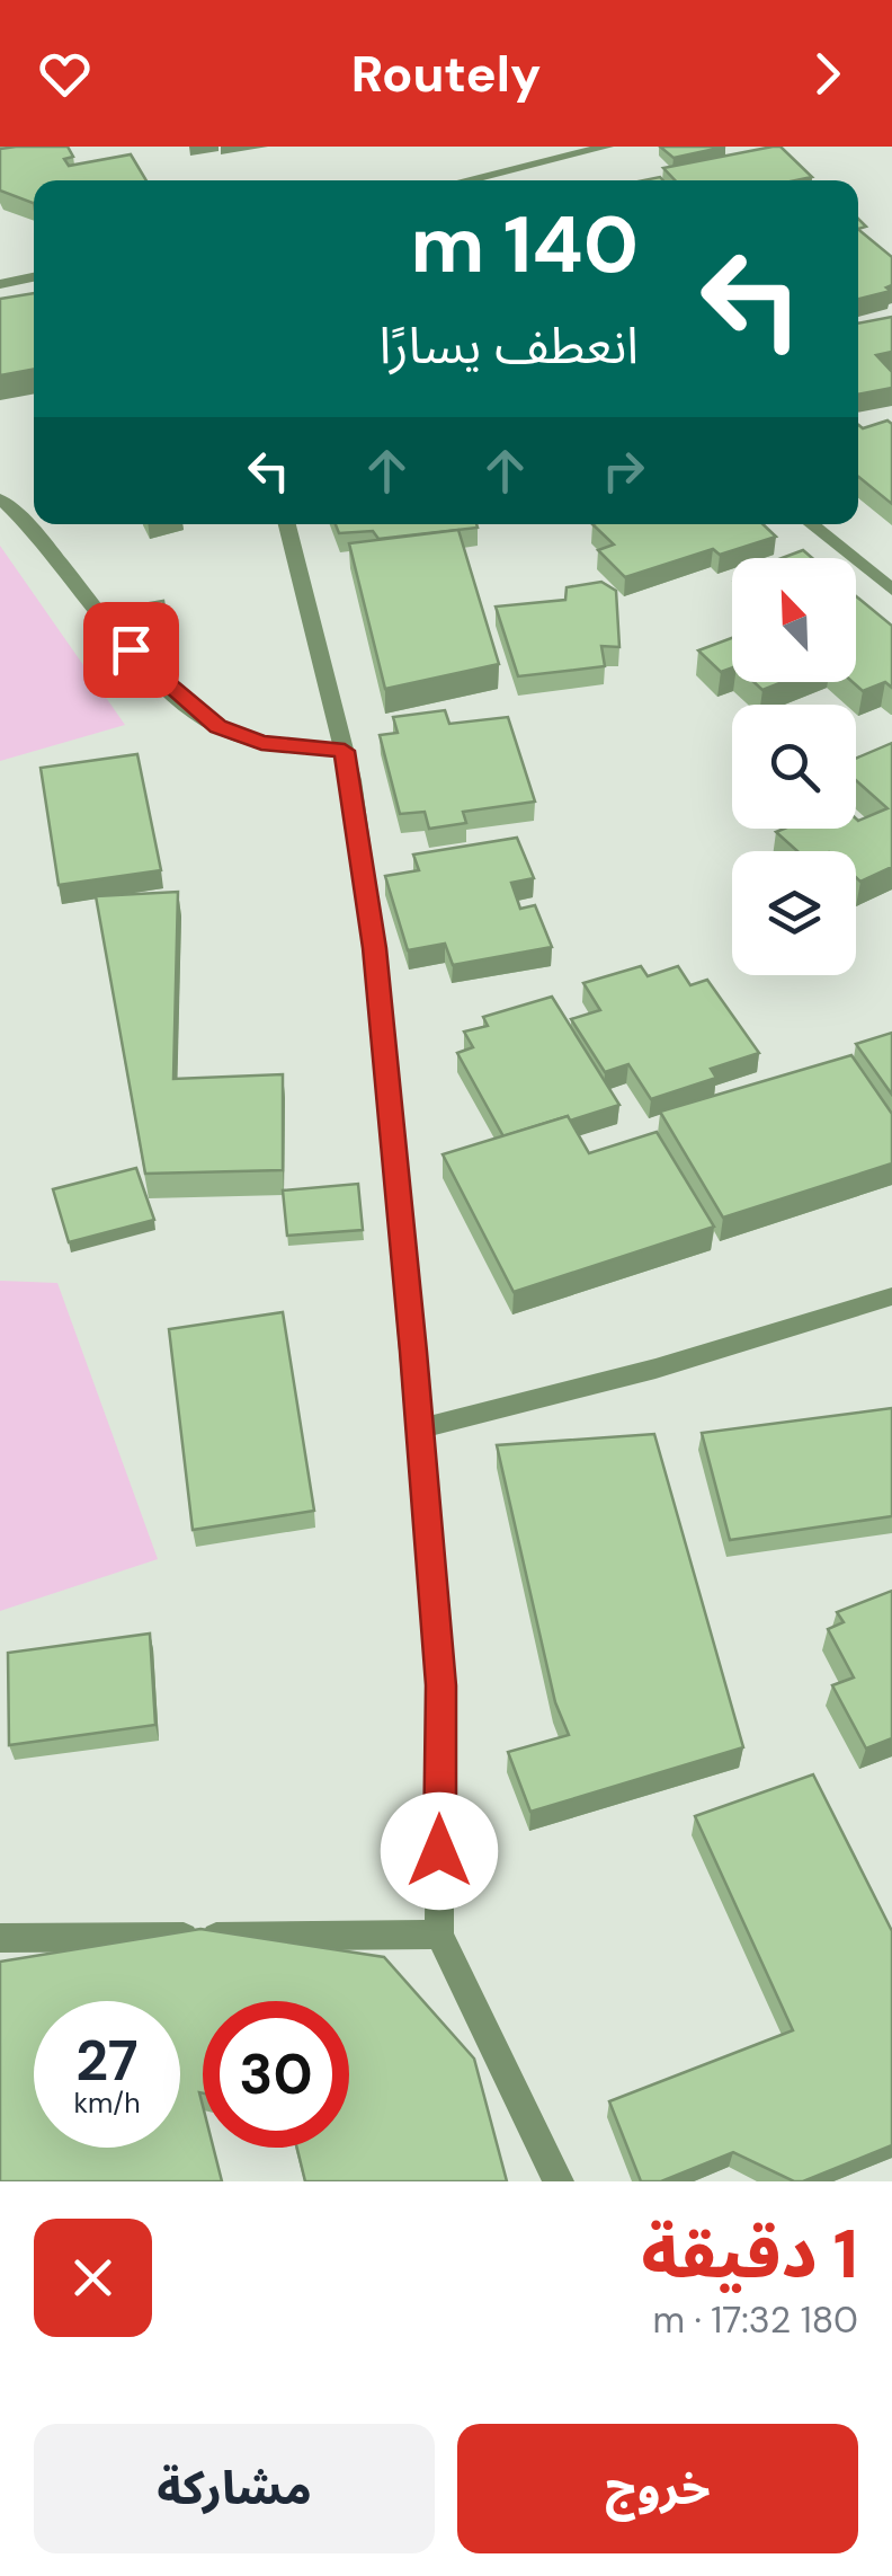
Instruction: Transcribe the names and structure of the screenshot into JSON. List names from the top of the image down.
{
  "north": "top left",
  "page": {
    "header": "Routely",
    "turn": ["140 m", "انعطف يسارًا"],
    "speed": "27 km/h",
    "limit": "30",
    "heading": ["1 دقيقة", "180 m · 17:32"],
    "buttons": ["خروج", "مشاركة"]
  }
}
